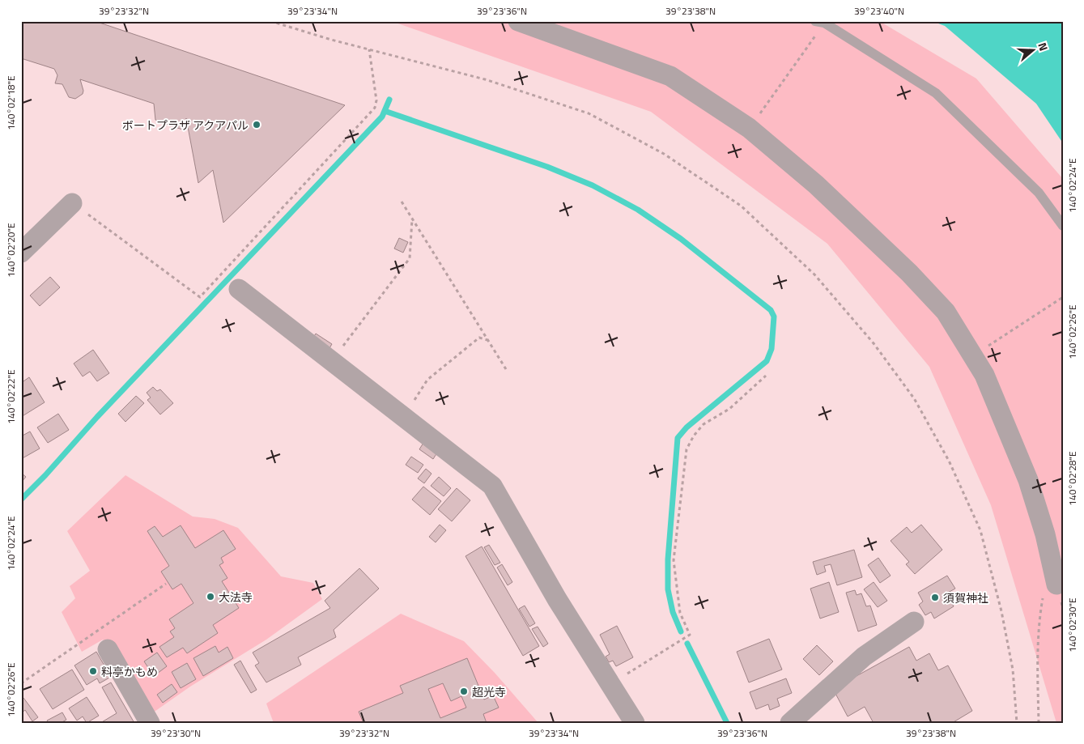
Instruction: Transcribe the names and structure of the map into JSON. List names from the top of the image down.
{
  "places": [
    "ボートプラザ アクアパル",
    "大法寺",
    "須賀神社",
    "料亭かもめ",
    "超光寺"
  ],
  "north": "right",
  "coordinates": [
    "39°23'32\"N",
    "39°23'34\"N",
    "39°23'36\"N",
    "39°23'38\"N",
    "39°23'40\"N",
    "140°02'18\"E",
    "140°02'24\"E",
    "140°02'20\"E",
    "140°02'26\"E",
    "140°02'22\"E",
    "140°02'28\"E",
    "140°02'30\"E",
    "39°23'30\"N"
  ]
}
